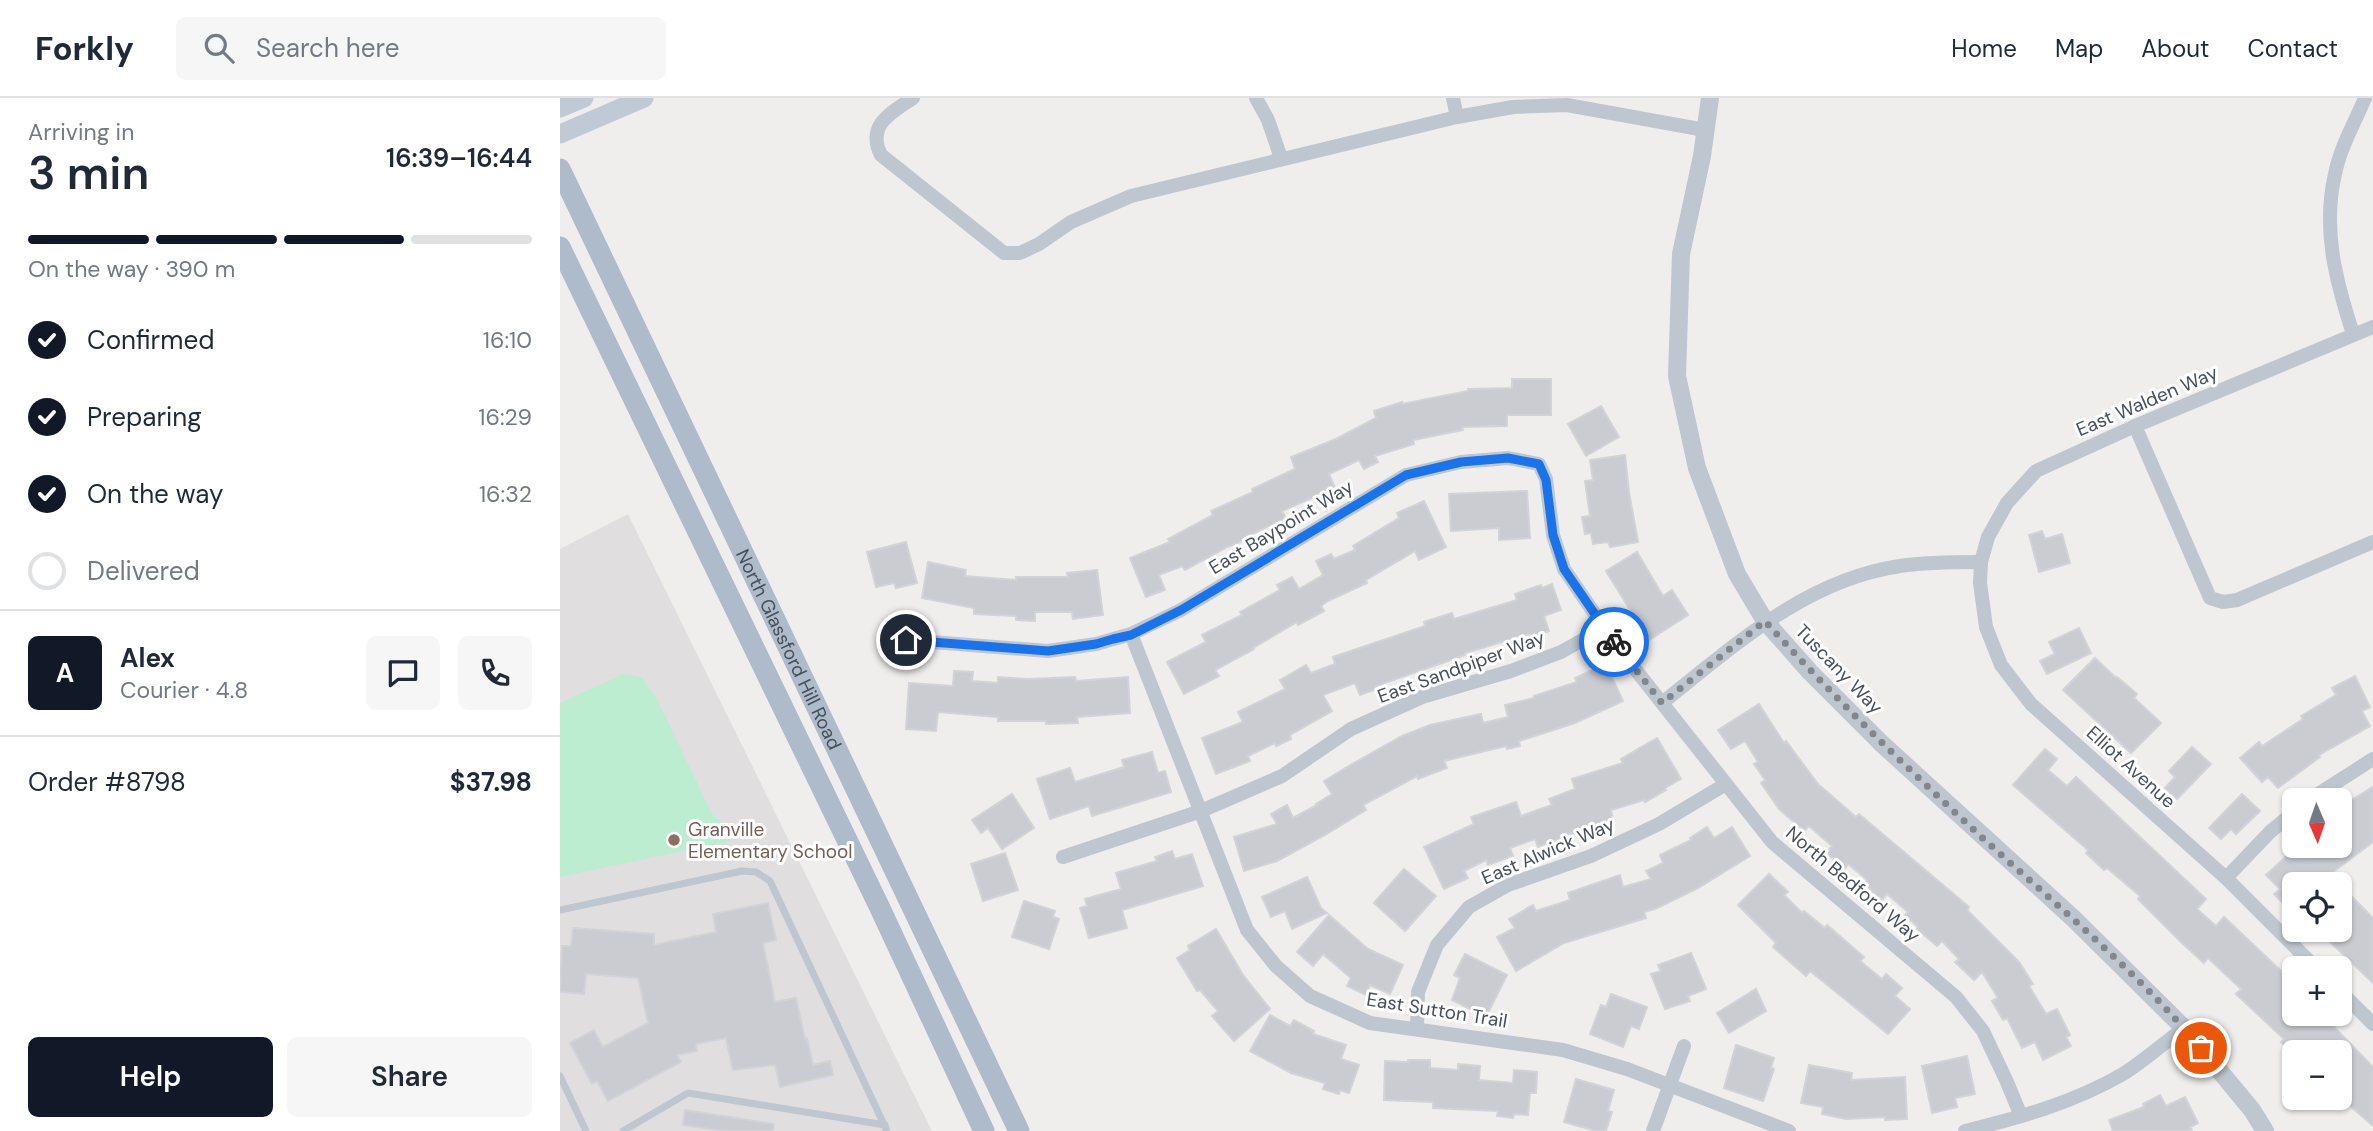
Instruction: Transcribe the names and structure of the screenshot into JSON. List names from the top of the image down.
{
  "streets": {
    "main road": ["North Glassford Hill Road"],
    "street": [
      "East Walden Way",
      "East Baypoint Way",
      "East Sandpiper Way",
      "Tuscany Way",
      "Elliot Avenue",
      "East Alwick Way",
      "North Bedford Way",
      "East Sutton Trail"
    ]
  },
  "crossings": [
    ["East Walden Way", "Elliot Avenue"],
    ["East Baypoint Way", "North Bedford Way"],
    ["East Baypoint Way", "East Sutton Trail"],
    ["East Sandpiper Way", "North Bedford Way"],
    ["East Sandpiper Way", "East Sutton Trail"],
    ["East Alwick Way", "North Bedford Way"],
    ["East Alwick Way", "East Sutton Trail"]
  ],
  "places": ["Granville Elementary School"],
  "north": "bottom",
  "page": {
    "header": "Forkly",
    "search": "Search here",
    "nav": [
      "Home",
      "Map",
      "About",
      "Contact"
    ],
    "heading": ["3 min", "Arriving in", "16:39–16:44"],
    "panel": [
      "Alex",
      "Courier · 4.8",
      "Order #8798",
      "$37.98"
    ],
    "bar": "On the way · 390 m",
    "list": [
      ["Confirmed", "16:10"],
      ["Preparing", "16:29"],
      ["On the way", "16:32"],
      "Delivered"
    ],
    "round": "A",
    "map_buttons": ["+", "−"],
    "buttons": ["Help", "Share"]
  }
}
